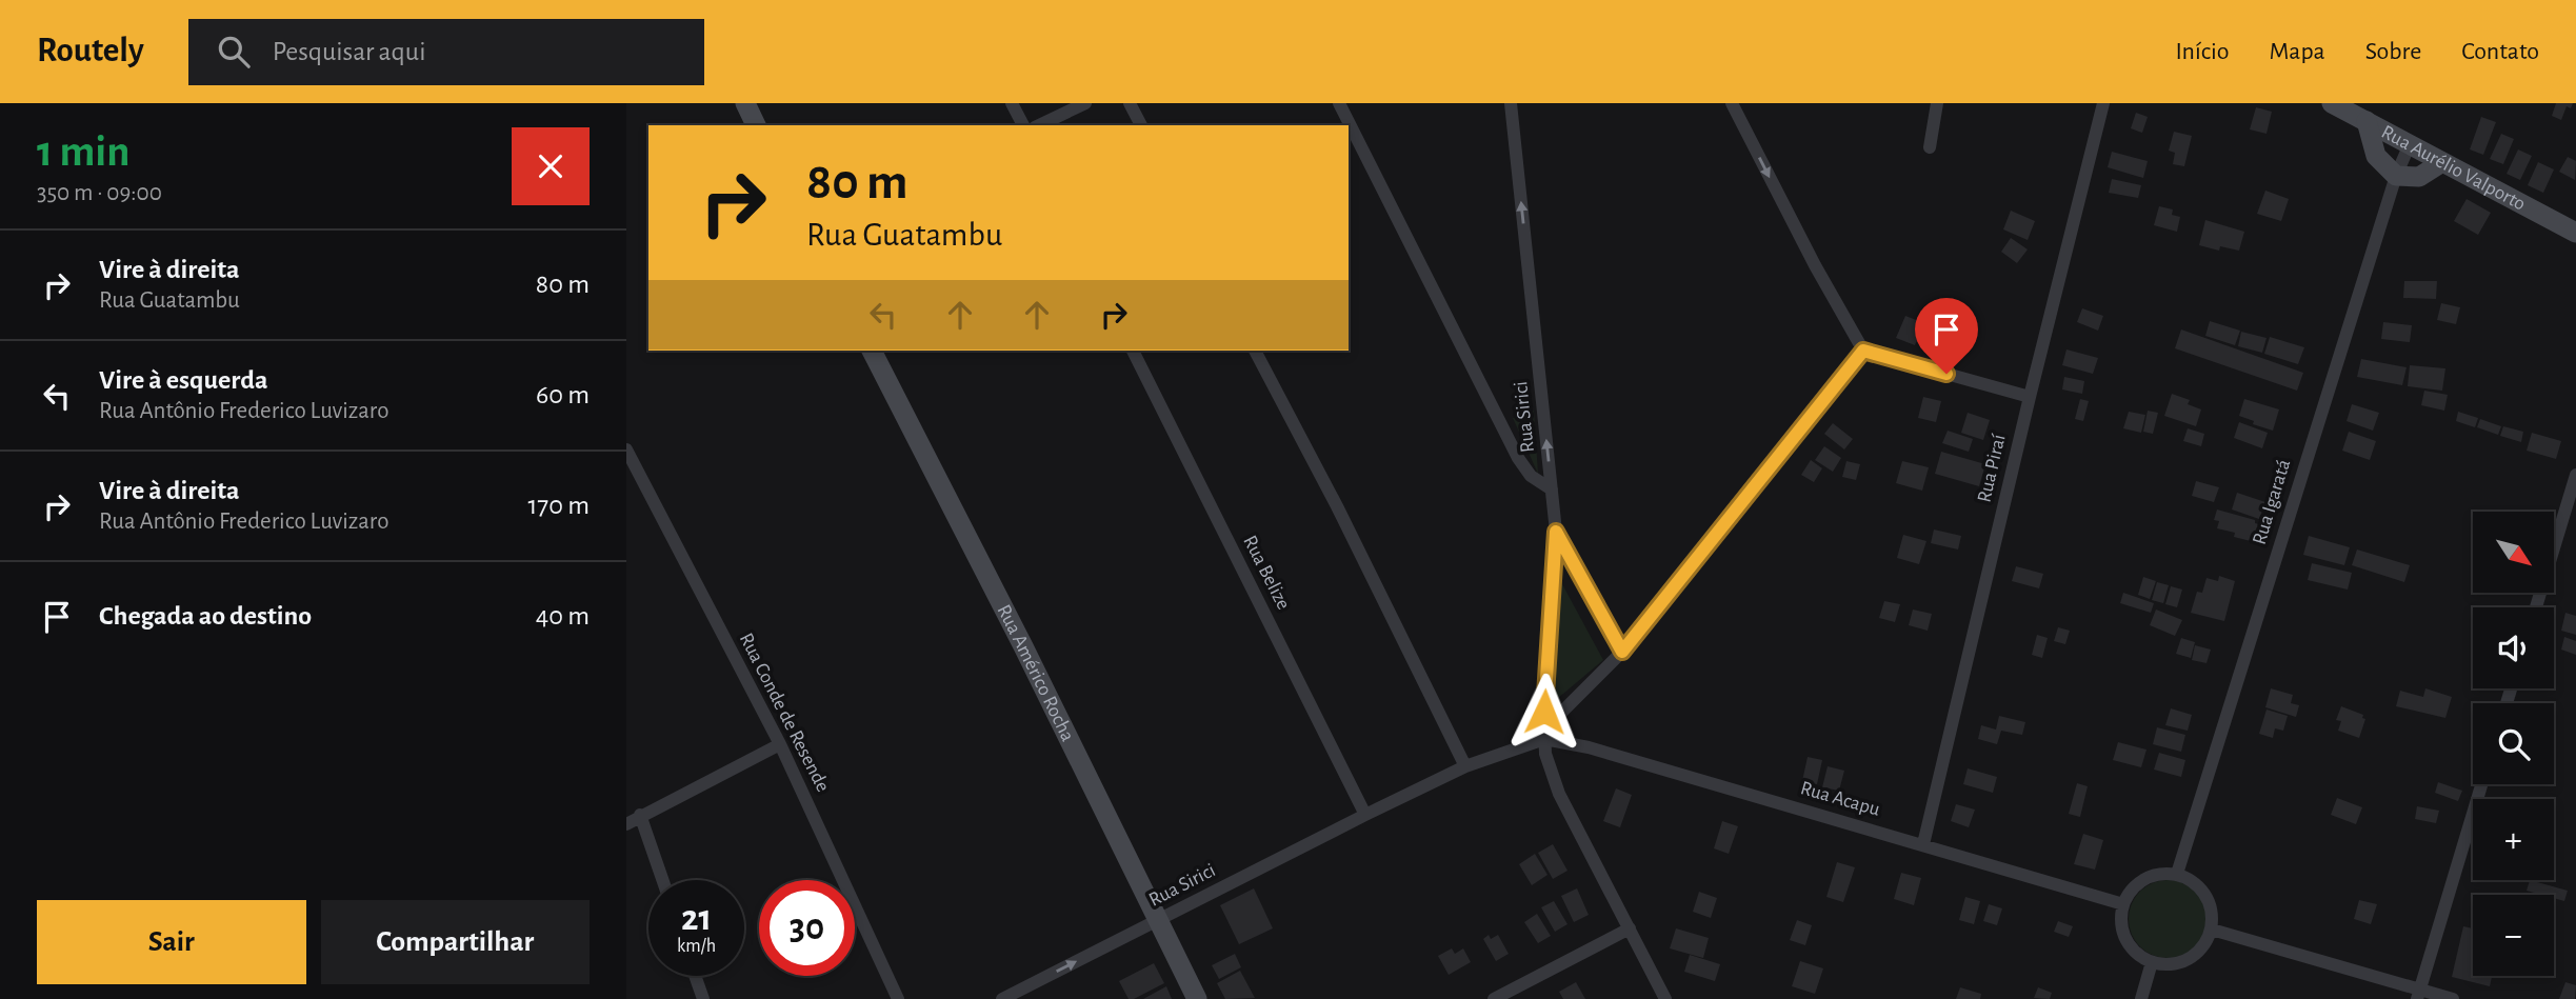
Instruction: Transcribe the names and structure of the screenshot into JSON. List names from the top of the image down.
{
  "streets": {
    "street": [
      "Rua Aurélio Valporto",
      "Rua Sirici",
      "Rua Piraí",
      "Rua Igaratá",
      "Rua Belize",
      "Rua Américo Rocha",
      "Rua Conde de Resende",
      "Rua Acapu"
    ]
  },
  "crossings": [
    ["Rua Aurélio Valporto", "Rua Igaratá"],
    ["Rua Sirici", "Rua Belize"],
    ["Rua Sirici", "Rua Américo Rocha"],
    ["Rua Sirici", "Rua Acapu"],
    ["Rua Piraí", "Rua Acapu"],
    ["Rua Igaratá", "Rua Acapu"]
  ],
  "one_way": ["Rua Sirici"],
  "north": "bottom right",
  "page": {
    "header": "Routely",
    "search": "Pesquisar aqui",
    "nav": [
      "Início",
      "Mapa",
      "Sobre",
      "Contato"
    ],
    "heading": ["1 min", "350 m · 09:00"],
    "turn": ["80 m", "Rua Guatambu"],
    "list": [
      {
        "name": "Vire à direita",
        "note": "Rua Guatambu",
        "value": "80 m"
      },
      {
        "name": "Vire à esquerda",
        "note": "Rua Antônio Frederico Luvizaro",
        "value": "60 m"
      },
      {
        "name": "Vire à direita",
        "note": "Rua Antônio Frederico Luvizaro",
        "value": "170 m"
      },
      {
        "name": "Chegada ao destino",
        "value": "40 m"
      }
    ],
    "map_buttons": ["+", "−"],
    "speed": "21 km/h",
    "limit": "30",
    "buttons": ["Sair", "Compartilhar"]
  }
}
